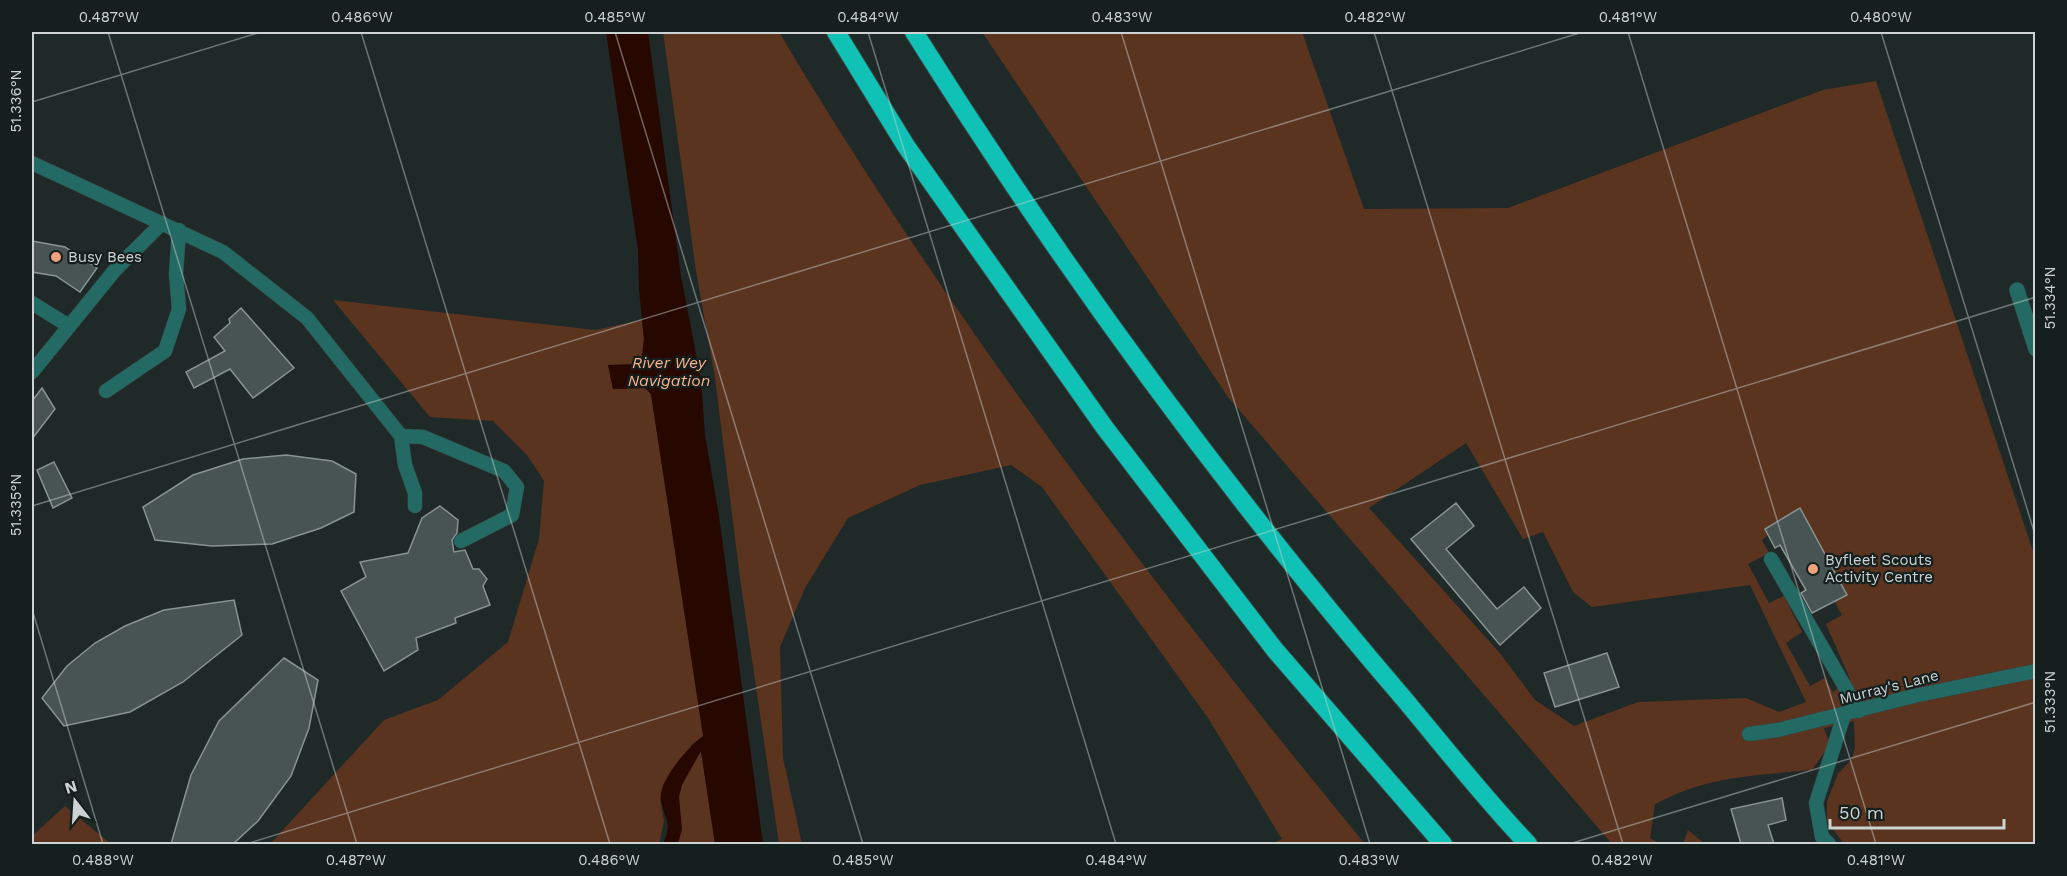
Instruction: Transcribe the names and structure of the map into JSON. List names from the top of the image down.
{
  "streets": {
    "lane": ["Murray's Lane"]
  },
  "water": ["River Wey Navigation"],
  "places": ["Busy Bees", "Byfleet Scouts Activity Centre"],
  "scale_bar": "50 m",
  "north": "top",
  "coordinates": [
    "0.487°W",
    "0.486°W",
    "0.485°W",
    "0.484°W",
    "0.483°W",
    "0.482°W",
    "0.481°W",
    "0.480°W",
    "51.336°N",
    "51.334°N",
    "51.335°N",
    "51.333°N",
    "0.488°W"
  ]
}
